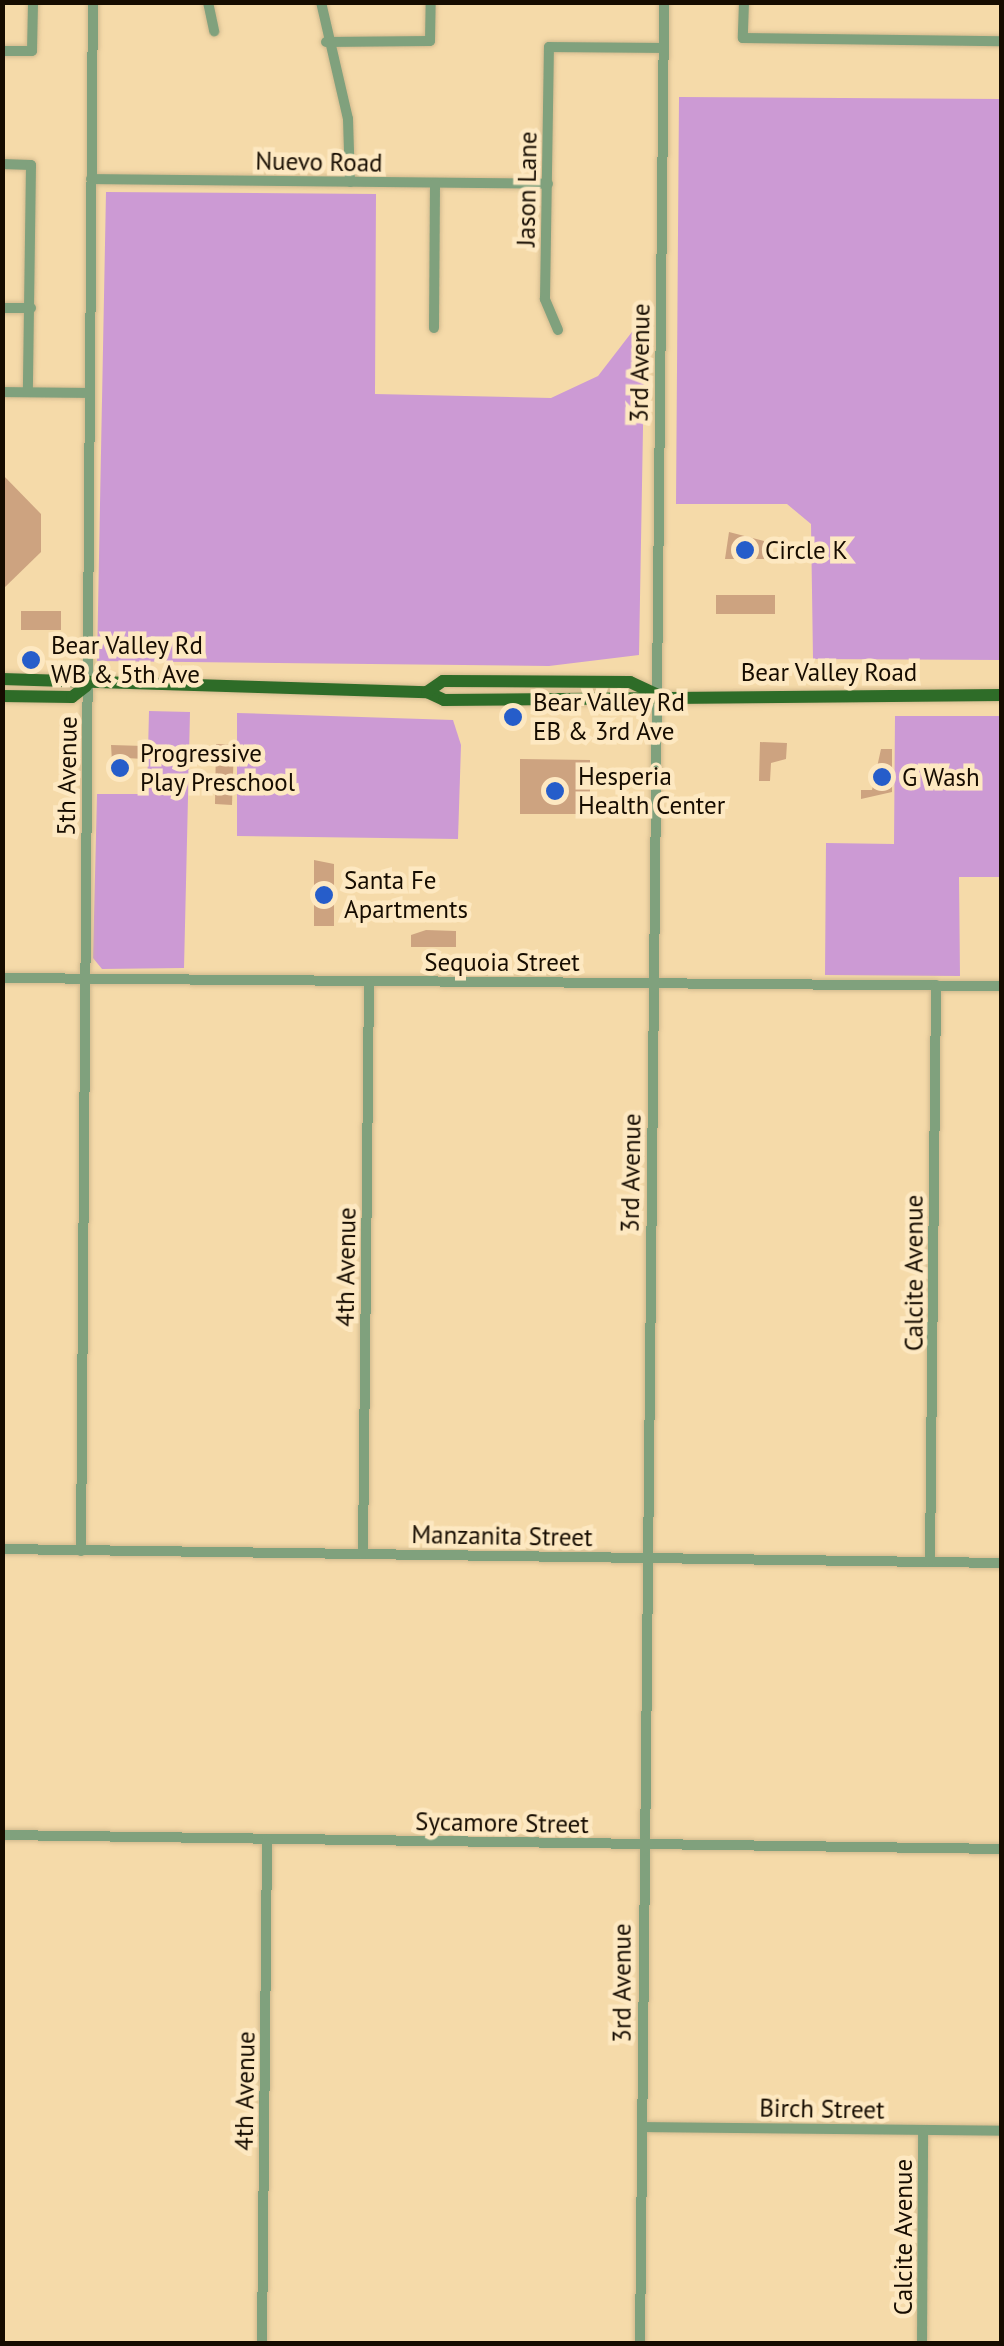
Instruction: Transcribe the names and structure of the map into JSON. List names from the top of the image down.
{
  "streets": {
    "main road": ["Bear Valley Road"],
    "street": [
      "Nuevo Road",
      "Jason Lane",
      "3rd Avenue",
      "5th Avenue",
      "Sequoia Street",
      "4th Avenue",
      "Calcite Avenue",
      "Manzanita Street",
      "Sycamore Street",
      "Birch Street"
    ]
  },
  "crossings": [
    ["Nuevo Road", "Jason Lane"],
    ["Nuevo Road", "5th Avenue"],
    ["Jason Lane", "3rd Avenue"],
    ["3rd Avenue", "Bear Valley Road"],
    ["3rd Avenue", "Sequoia Street"],
    ["3rd Avenue", "Manzanita Street"],
    ["3rd Avenue", "Sycamore Street"],
    ["3rd Avenue", "Birch Street"],
    ["Bear Valley Road", "5th Avenue"],
    ["5th Avenue", "Sequoia Street"],
    ["5th Avenue", "Manzanita Street"],
    ["Sequoia Street", "4th Avenue"],
    ["Sequoia Street", "Calcite Avenue"],
    ["4th Avenue", "Manzanita Street"],
    ["4th Avenue", "Sycamore Street"],
    ["Calcite Avenue", "Manzanita Street"],
    ["Calcite Avenue", "Birch Street"]
  ],
  "places": [
    "Circle K",
    "Bear Valley Rd WB & 5th Ave",
    "Bear Valley Rd EB & 3rd Ave",
    "Progressive Play Preschool",
    "G Wash",
    "Hesperia Health Center",
    "Santa Fe Apartments"
  ]
}
